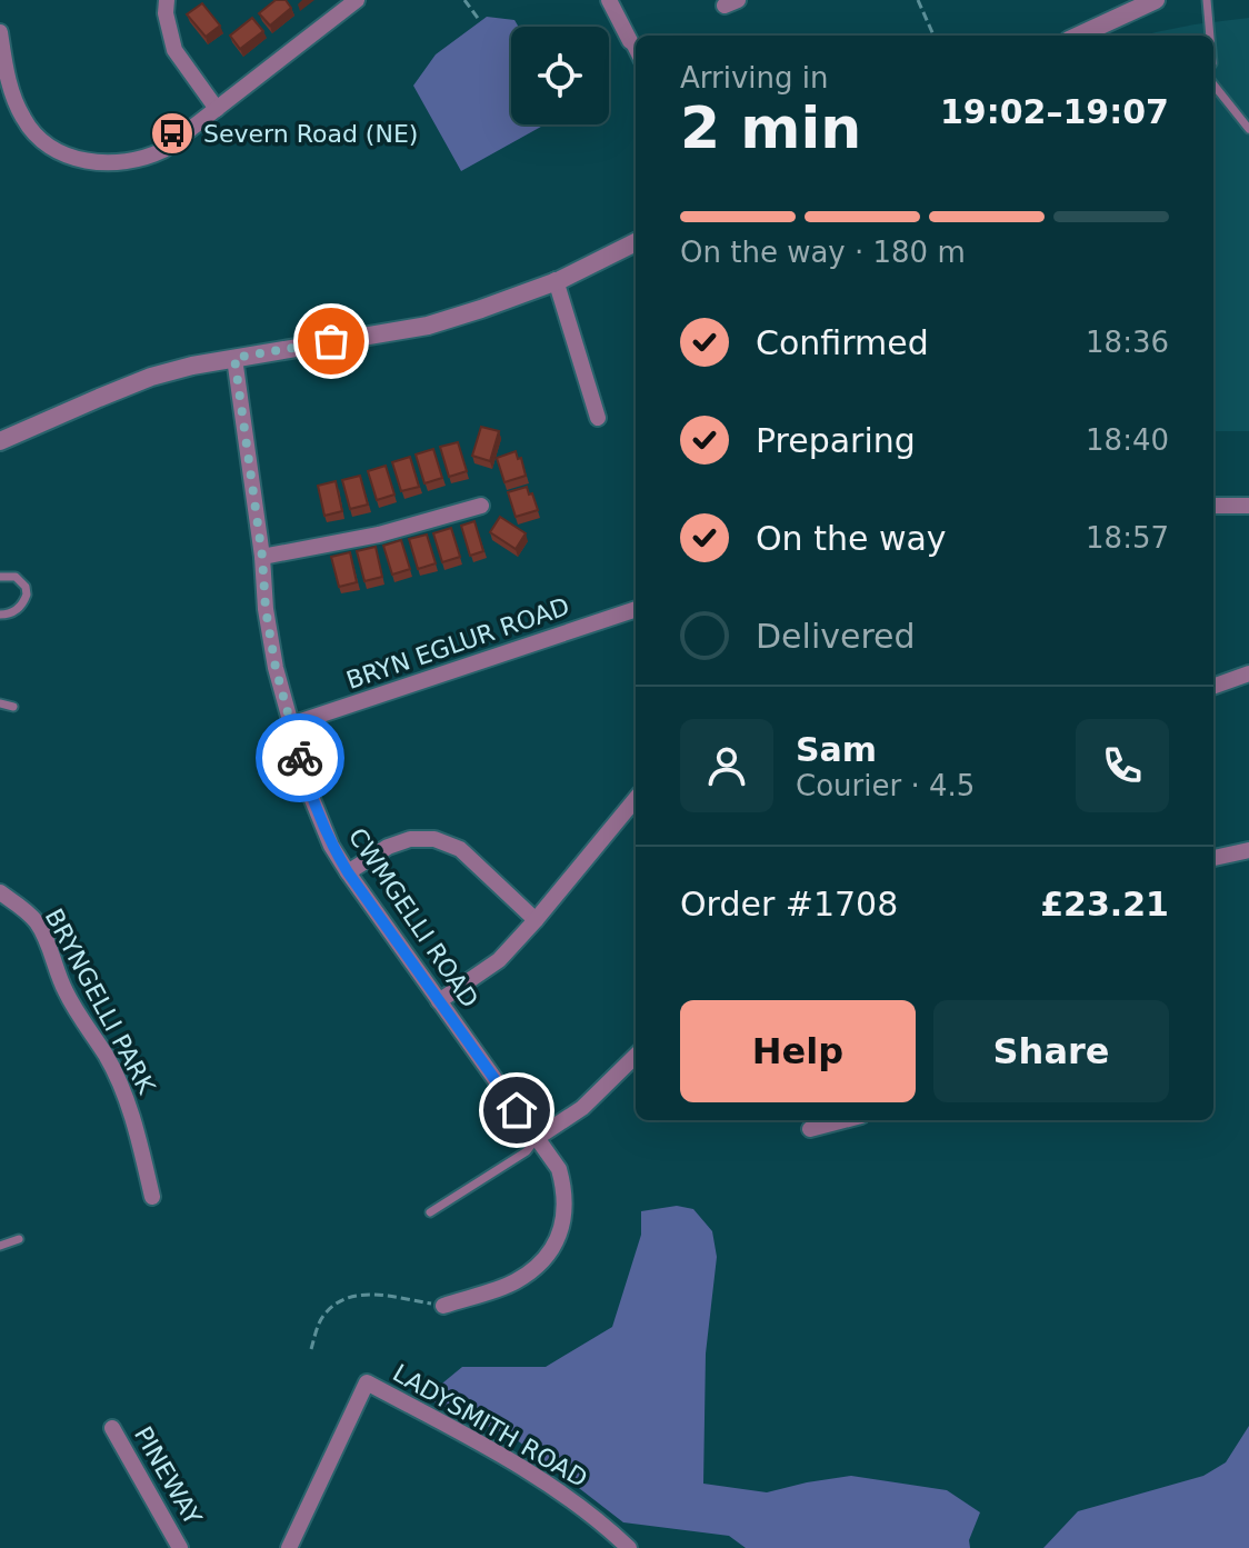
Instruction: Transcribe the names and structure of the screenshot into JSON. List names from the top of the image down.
{
  "streets": {
    "street": [
      "BRYN EGLUR ROAD",
      "CWMGELLI ROAD",
      "BRYNGELLI PARK",
      "LADYSMITH ROAD",
      "PINEWAY"
    ]
  },
  "crossings": [
    ["BRYN EGLUR ROAD", "CWMGELLI ROAD"]
  ],
  "places": {
    "bus stop": ["Severn Road (NE)"]
  },
  "page": {
    "heading": ["2 min", "Arriving in", "19:02–19:07"],
    "panel": [
      "Sam",
      "Courier · 4.5",
      "Order #1708",
      "£23.21"
    ],
    "bar": "On the way · 180 m",
    "list": [
      ["Confirmed", "18:36"],
      ["Preparing", "18:40"],
      ["On the way", "18:57"],
      "Delivered"
    ],
    "buttons": ["Help", "Share"]
  }
}
